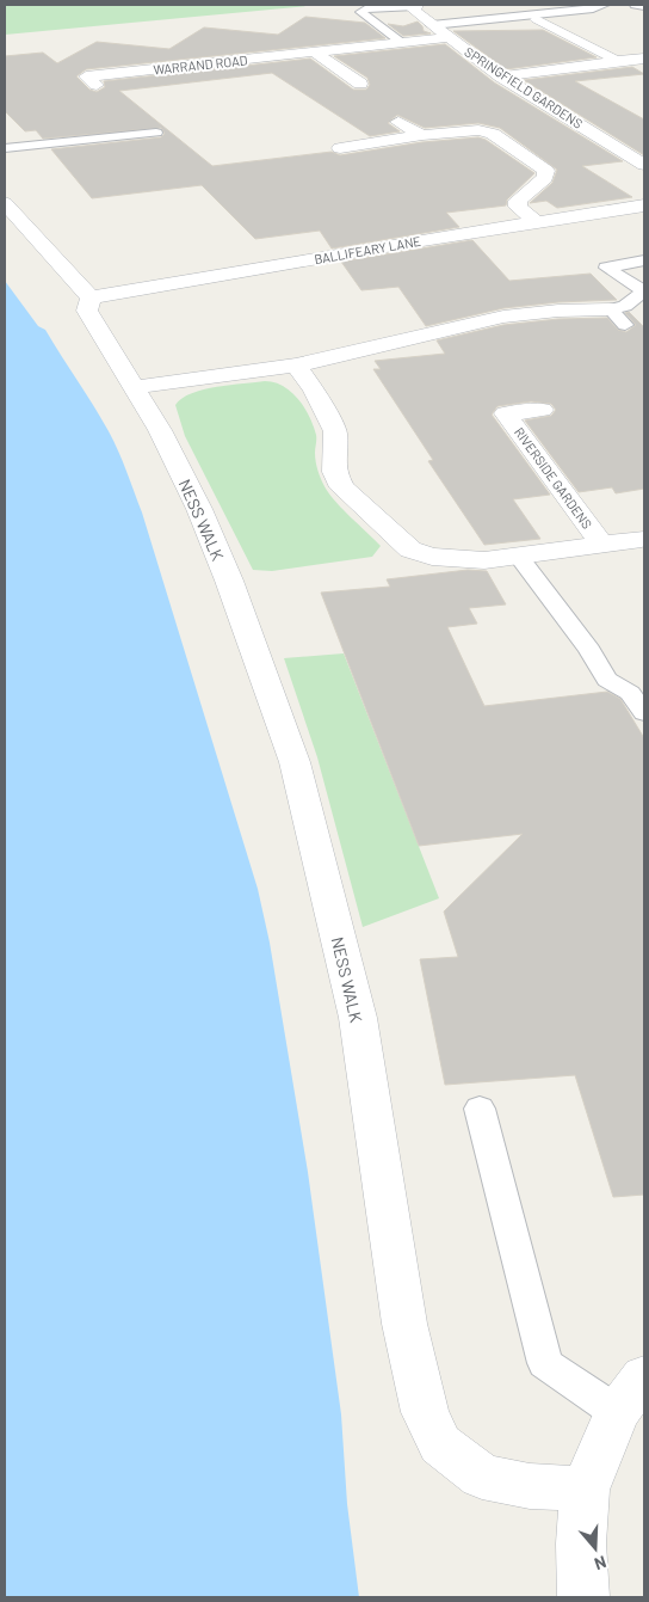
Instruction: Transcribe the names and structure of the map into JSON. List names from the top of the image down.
{
  "streets": {
    "street": [
      "WARRAND ROAD",
      "SPRINGFIELD GARDENS",
      "BALLIFEARY LANE",
      "RIVERSIDE GARDENS",
      "NESS WALK"
    ]
  },
  "crossings": [
    ["WARRAND ROAD", "SPRINGFIELD GARDENS"],
    ["BALLIFEARY LANE", "NESS WALK"]
  ],
  "north": "bottom"
}
